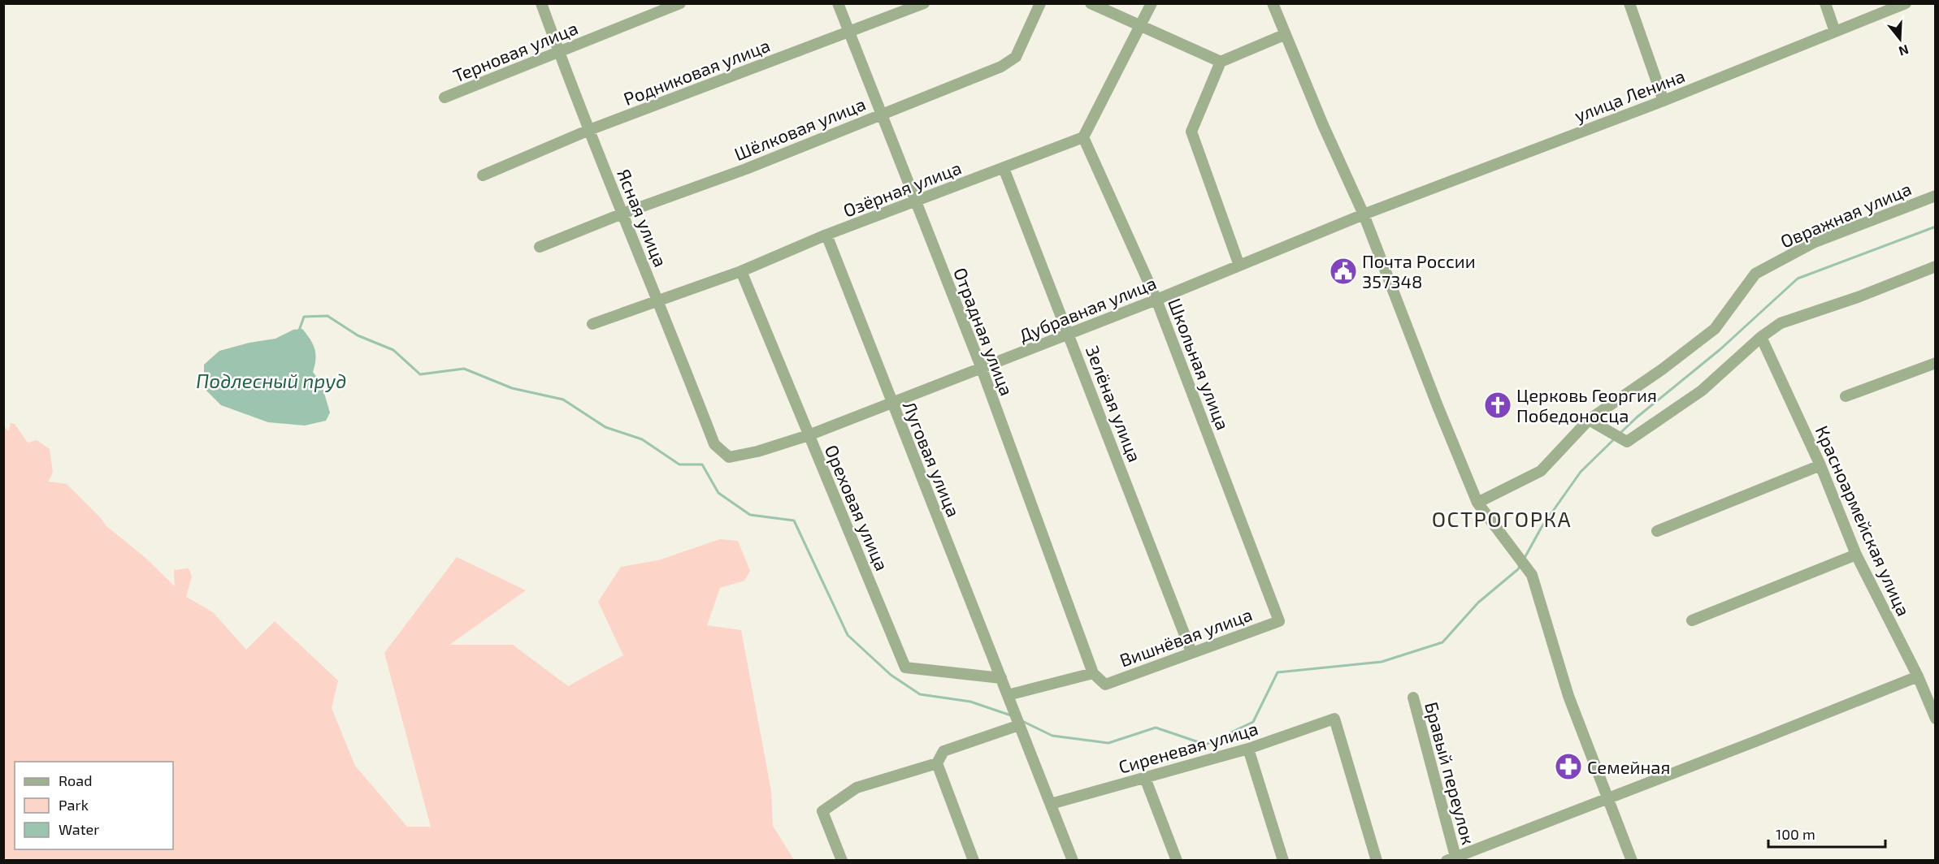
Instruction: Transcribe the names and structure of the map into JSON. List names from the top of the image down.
{
  "streets": {
    "street": [
      "Терновая улица",
      "Родниковая улица",
      "улица Ленина",
      "Шёлковая улица",
      "Озёрная улица",
      "Овражная улица",
      "Ясная улица",
      "Дубравная улица",
      "Отрадная улица",
      "Школьная улица",
      "Зелёная улица",
      "Луговая улица",
      "Ореховая улица",
      "Красноармейская улица",
      "Вишнёвая улица",
      "Сиреневая улица",
      "Бравый переулок"
    ]
  },
  "crossings": [
    ["Терновая улица", "Ясная улица"],
    ["Родниковая улица", "Ясная улица"],
    ["Родниковая улица", "Отрадная улица"],
    ["улица Ленина", "Дубравная улица"],
    ["Шёлковая улица", "Ясная улица"],
    ["Шёлковая улица", "Отрадная улица"],
    ["Озёрная улица", "Ясная улица"],
    ["Озёрная улица", "Отрадная улица"],
    ["Озёрная улица", "Школьная улица"],
    ["Озёрная улица", "Зелёная улица"],
    ["Озёрная улица", "Луговая улица"],
    ["Озёрная улица", "Ореховая улица"],
    ["Ясная улица", "Дубравная улица"],
    ["Дубравная улица", "Отрадная улица"],
    ["Дубравная улица", "Школьная улица"],
    ["Дубравная улица", "Зелёная улица"],
    ["Дубравная улица", "Луговая улица"],
    ["Дубравная улица", "Ореховая улица"],
    ["Отрадная улица", "Вишнёвая улица"],
    ["Школьная улица", "Вишнёвая улица"],
    ["Зелёная улица", "Вишнёвая улица"],
    ["Луговая улица", "Ореховая улица"]
  ],
  "districts": ["ОСТРОГОРКА"],
  "water": ["Подлесный пруд"],
  "places": {
    "public building": ["Почта России 357348"],
    "church": ["Церковь Георгия Победоносца"],
    "pharmacy": ["Семейная"]
  },
  "legend": ["Road", "Park", "Water"],
  "scale_bar": "100 m",
  "north": "bottom"
}
